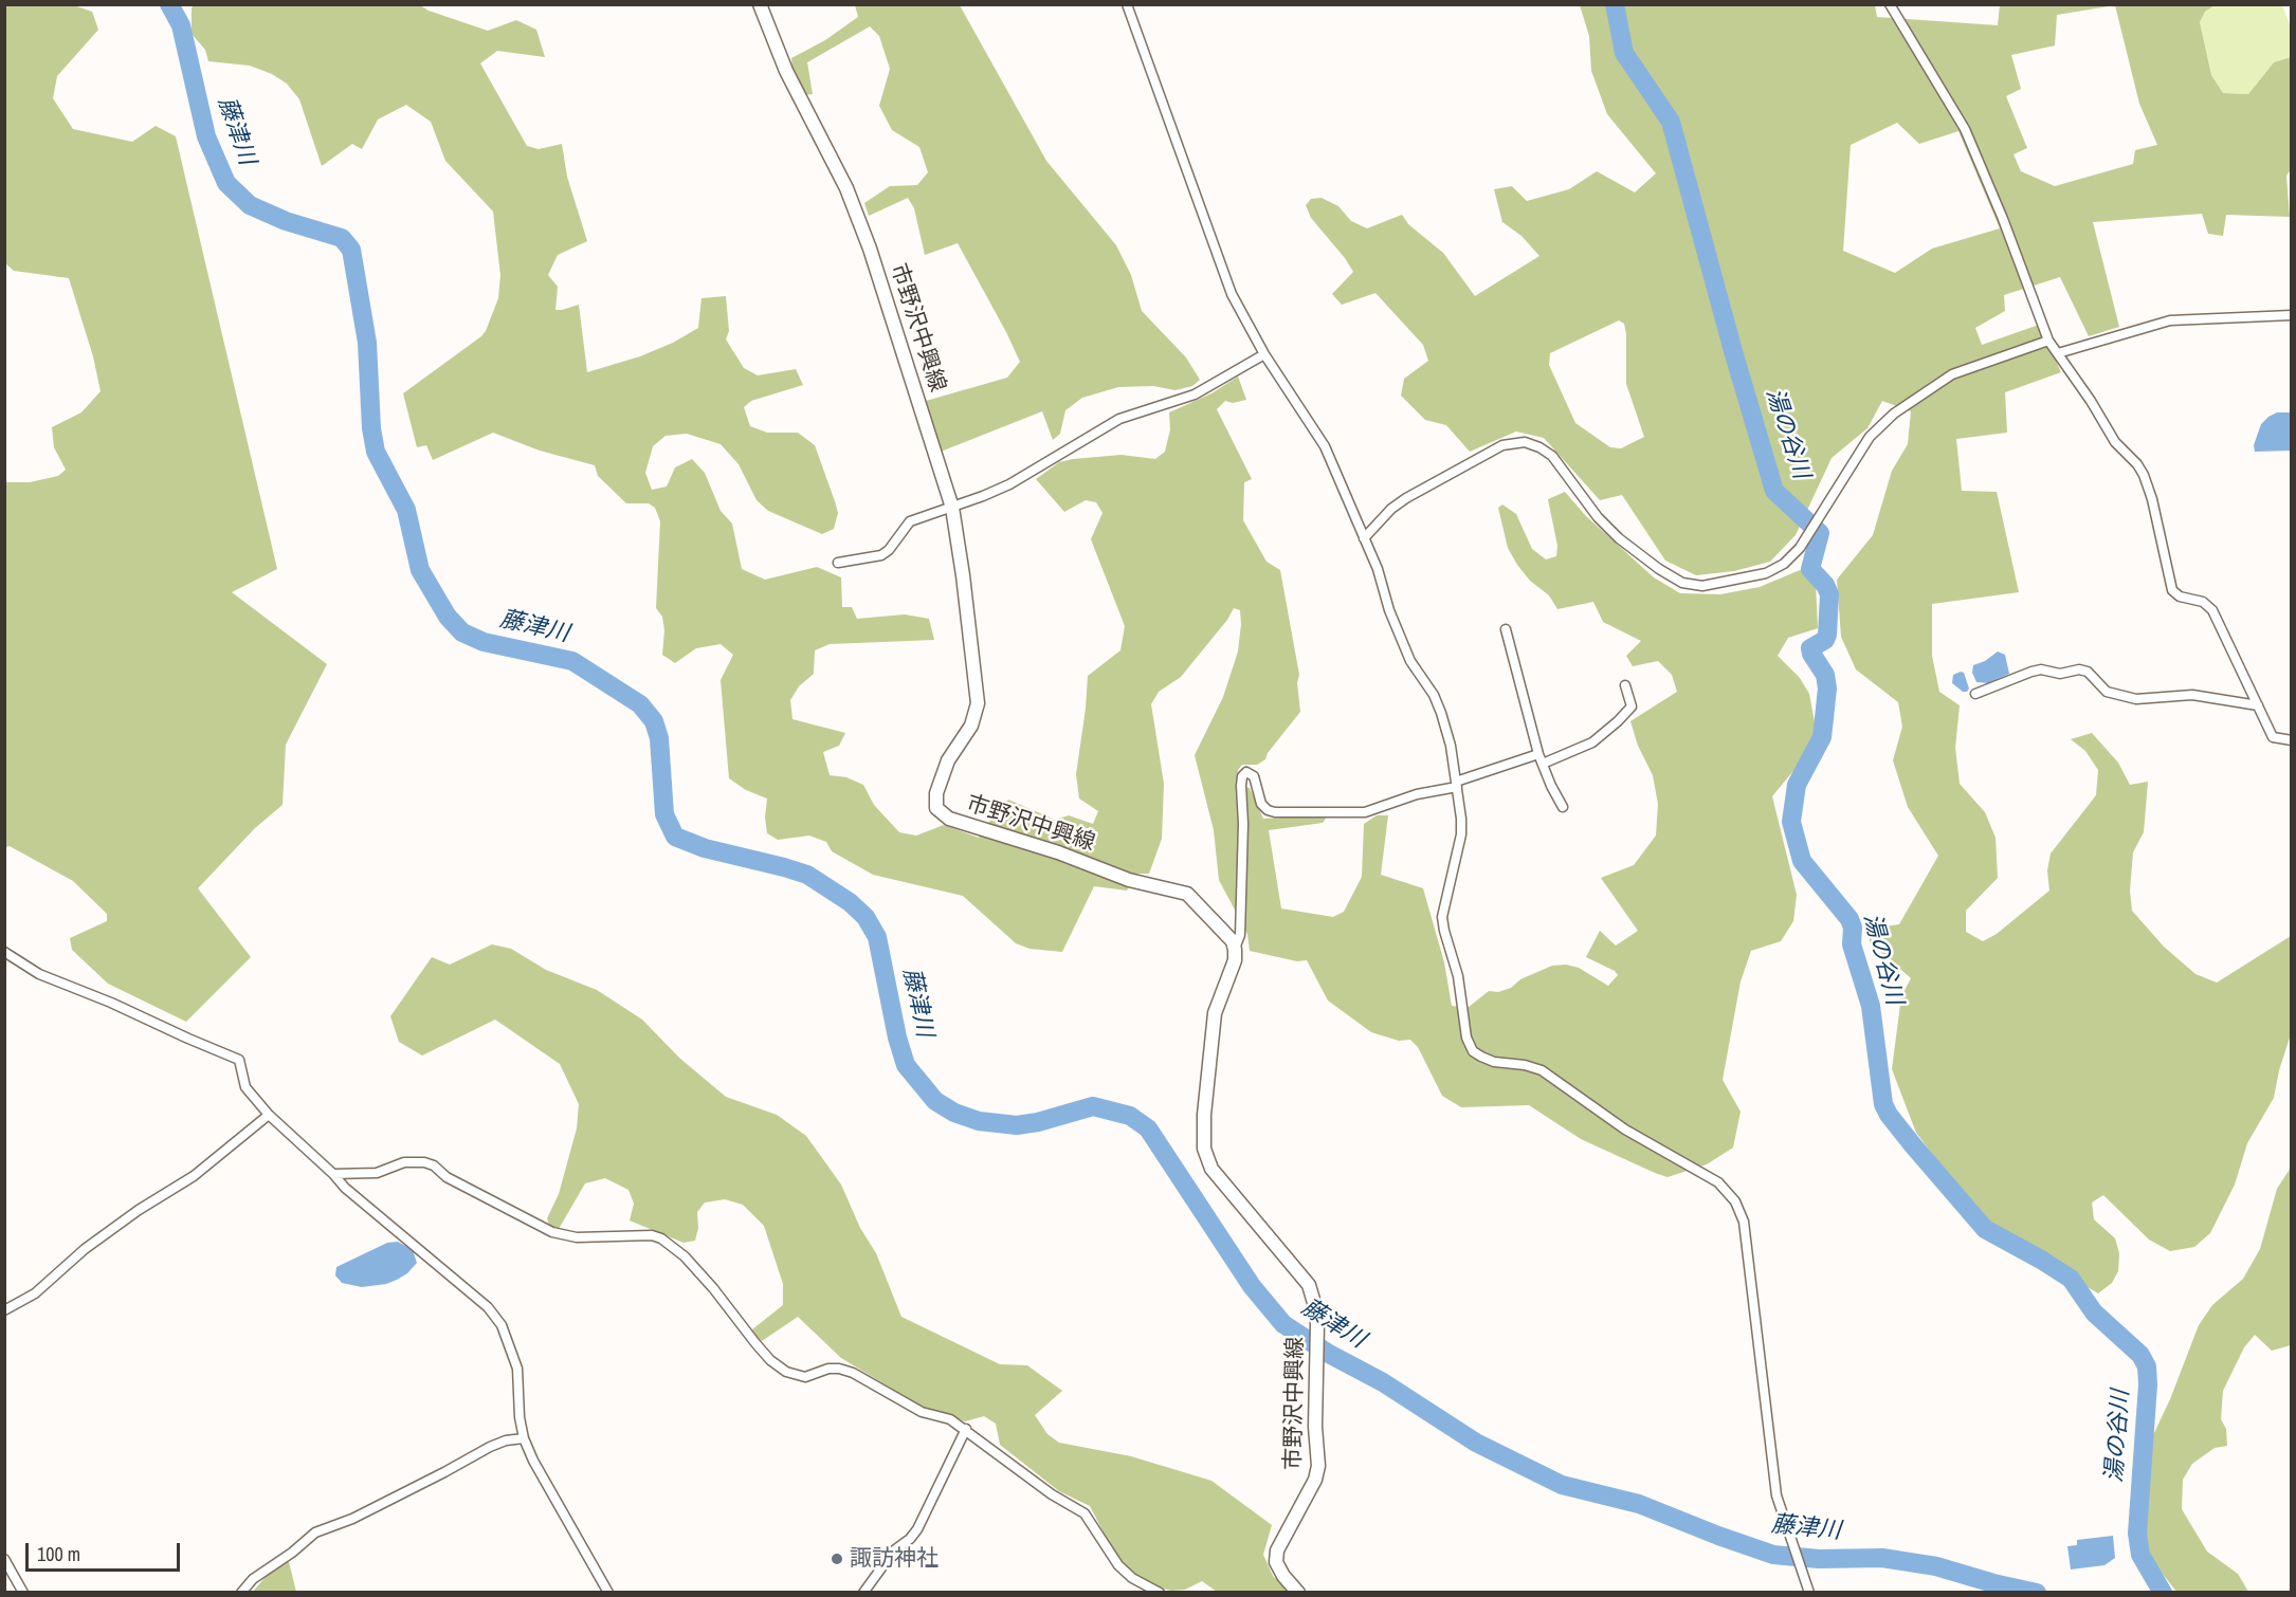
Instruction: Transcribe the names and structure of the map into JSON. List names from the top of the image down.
{
  "streets": {
    "main road": ["市野沢中興線"]
  },
  "water": ["藤津川", "湯の谷川"],
  "places": ["諏訪神社"],
  "scale_bar": "100 m"
}
